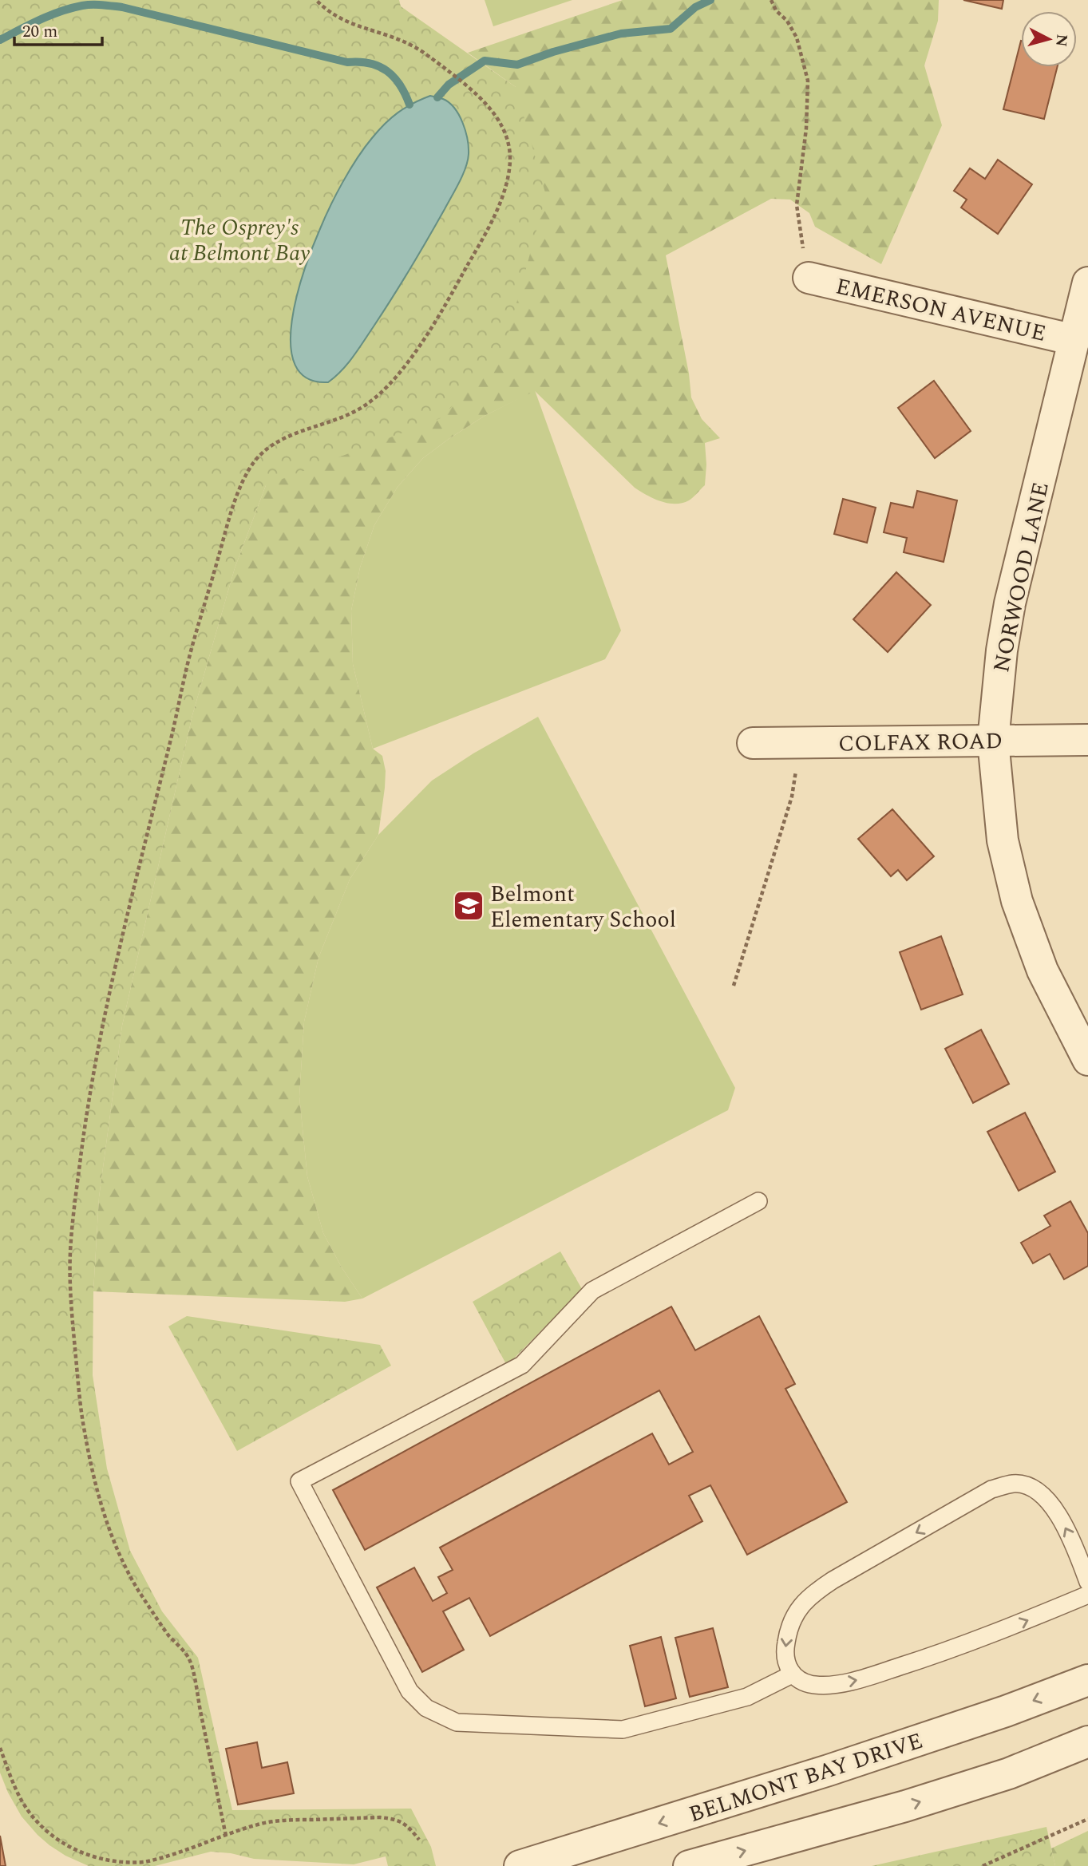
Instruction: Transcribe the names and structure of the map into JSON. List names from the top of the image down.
{
  "streets": {
    "street": [
      "EMERSON AVENUE",
      "NORWOOD LANE",
      "COLFAX ROAD",
      "BELMONT BAY DRIVE"
    ]
  },
  "crossings": [
    ["EMERSON AVENUE", "NORWOOD LANE"],
    ["NORWOOD LANE", "COLFAX ROAD"]
  ],
  "parks": ["The Osprey's at Belmont Bay"],
  "places": {
    "school or university": ["Belmont Elementary School"]
  },
  "scale_bar": "20 m",
  "north": "right"
}
